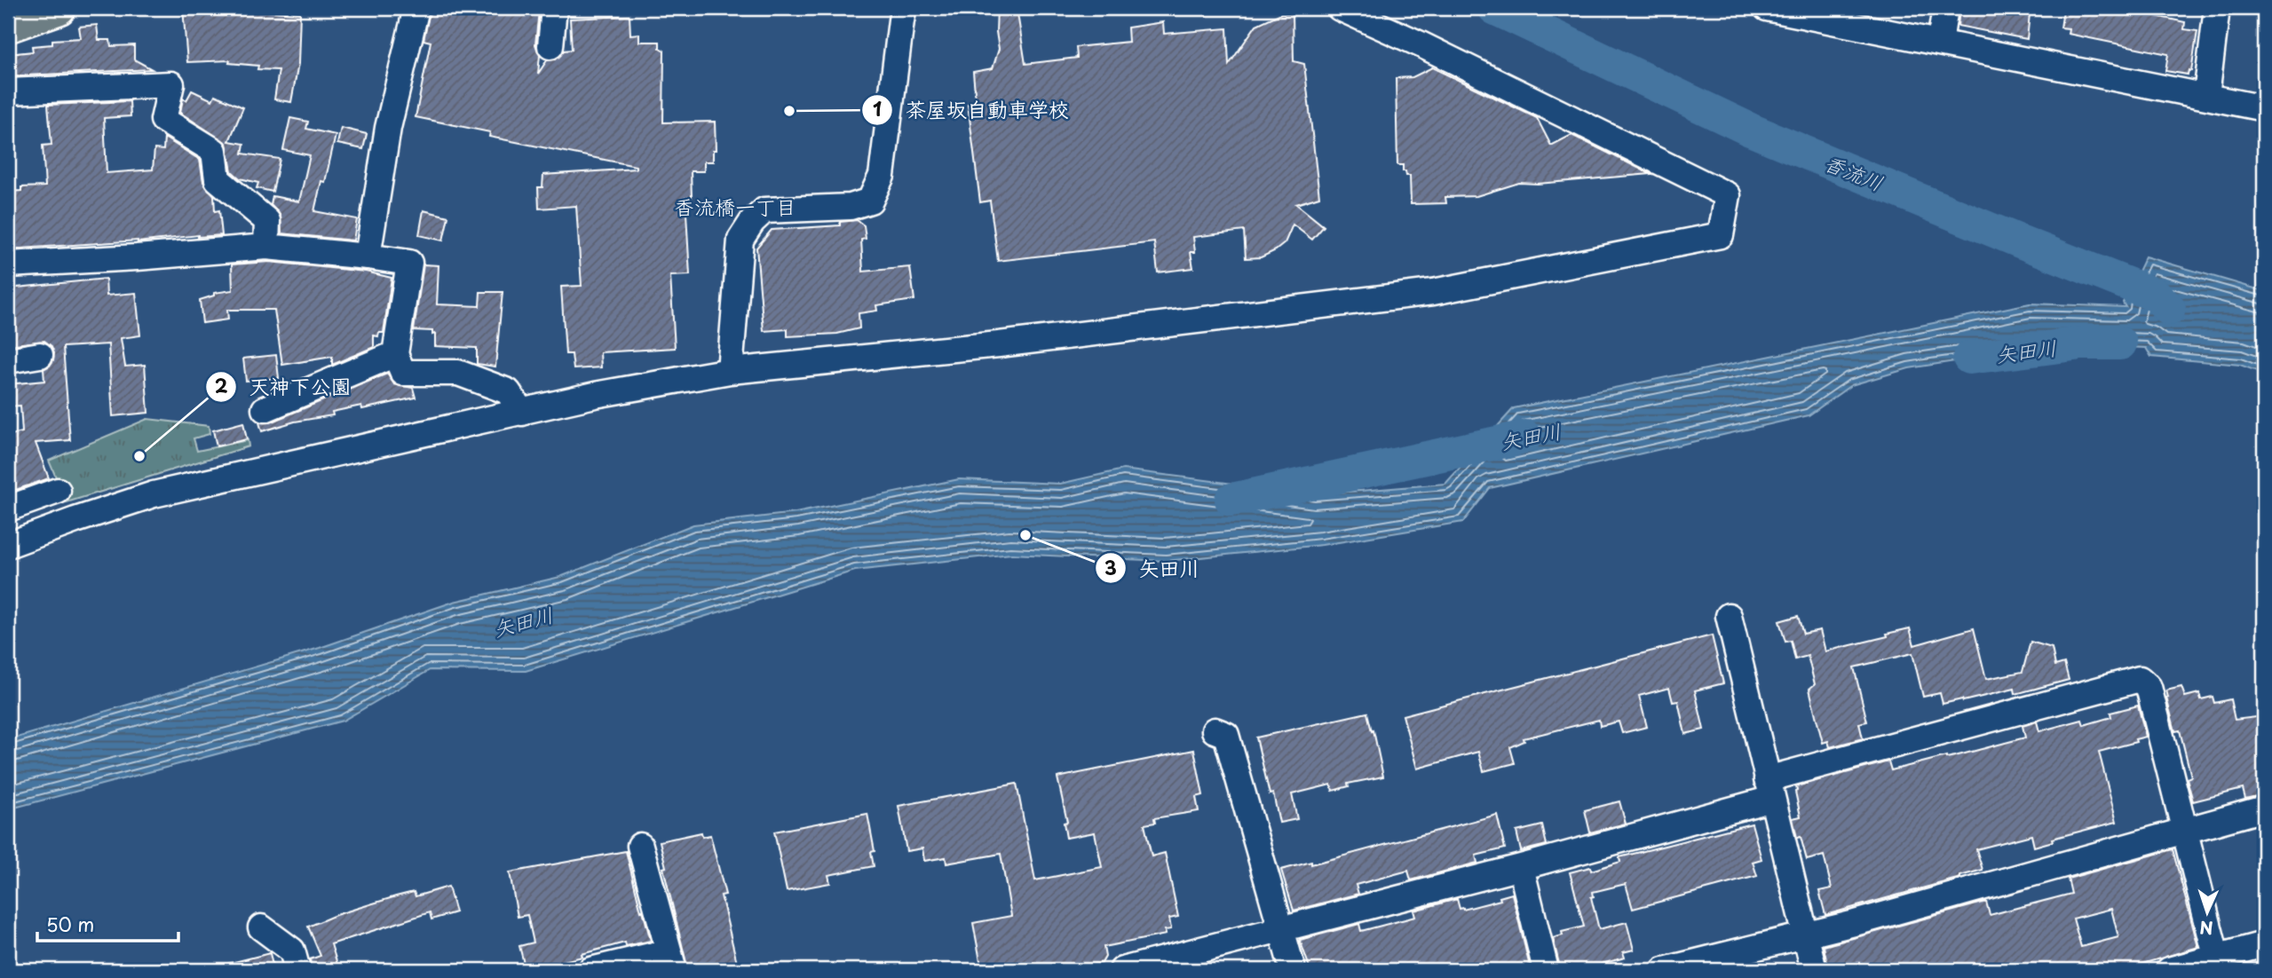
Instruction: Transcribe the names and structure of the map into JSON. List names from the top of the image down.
{
  "districts": ["香流橋一丁目"],
  "water": ["香流川", "矢田川"],
  "places": ["茶屋坂自動車学校", "天神下公園", "矢田川"],
  "scale_bar": "50 m",
  "north": "bottom"
}
